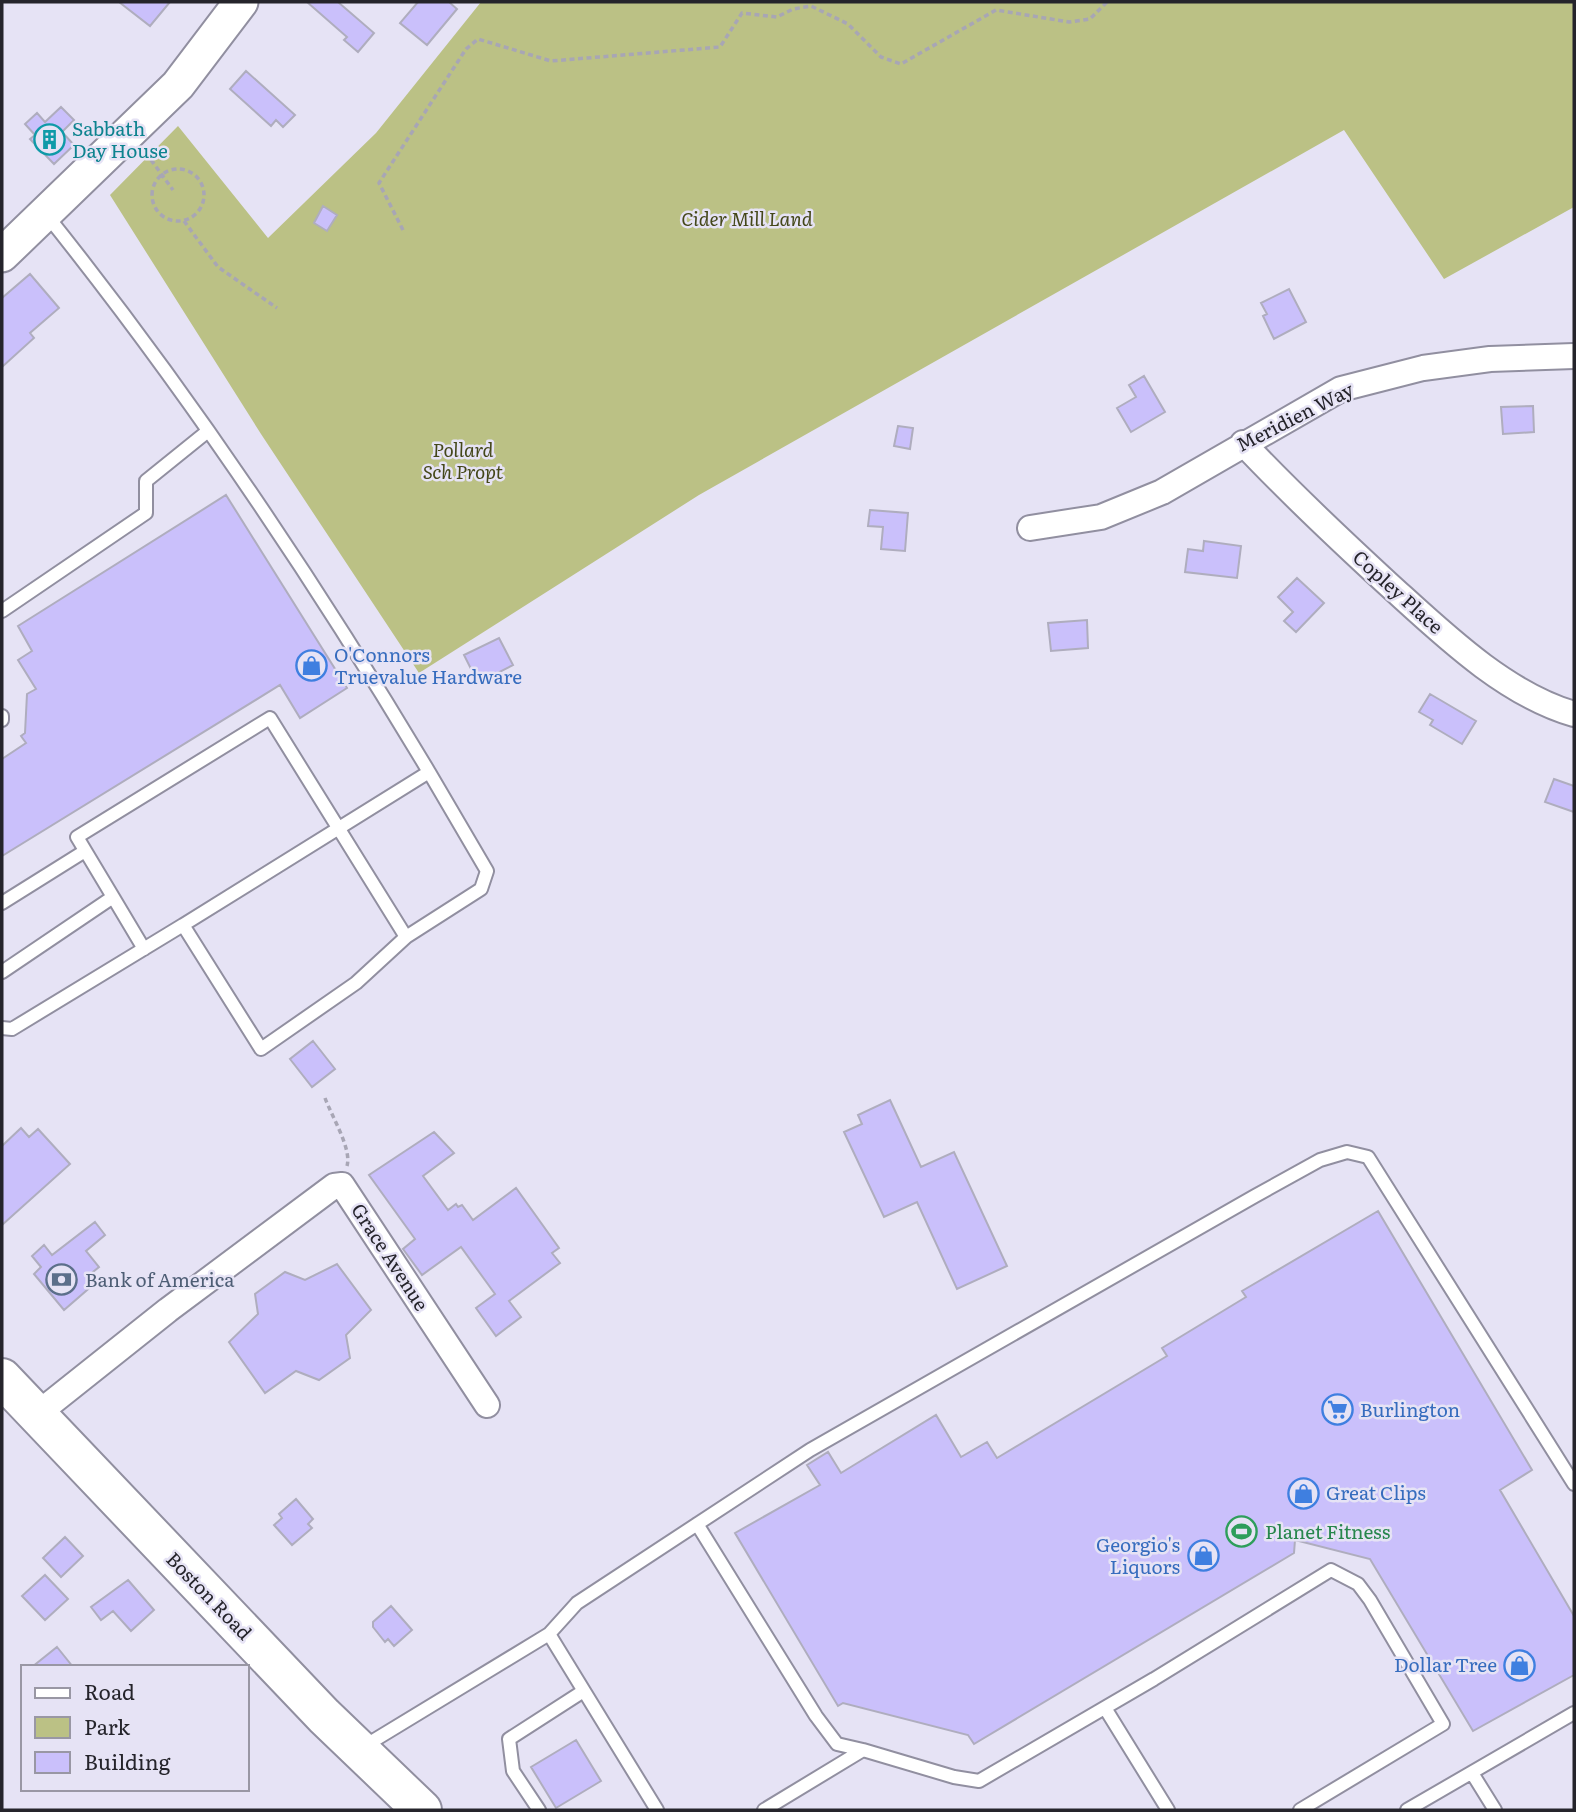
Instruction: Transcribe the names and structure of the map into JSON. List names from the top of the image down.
{
  "streets": {
    "main road": ["Boston Road"],
    "street": ["Meridien Way", "Copley Place", "Grace Avenue"]
  },
  "crossings": [
    ["Meridien Way", "Copley Place"],
    ["Grace Avenue", "Boston Road"]
  ],
  "parks": ["Cider Mill Land", "Pollard Sch Propt"],
  "places": {
    "building": ["Sabbath Day House"],
    "shop": [
      "O'Connors Truevalue Hardware",
      "Great Clips",
      "Georgio's Liquors",
      "Dollar Tree"
    ],
    "bank": ["Bank of America"],
    "supermarket": ["Burlington"],
    "sports": ["Planet Fitness"]
  },
  "legend": ["Road", "Park", "Building"]
}
